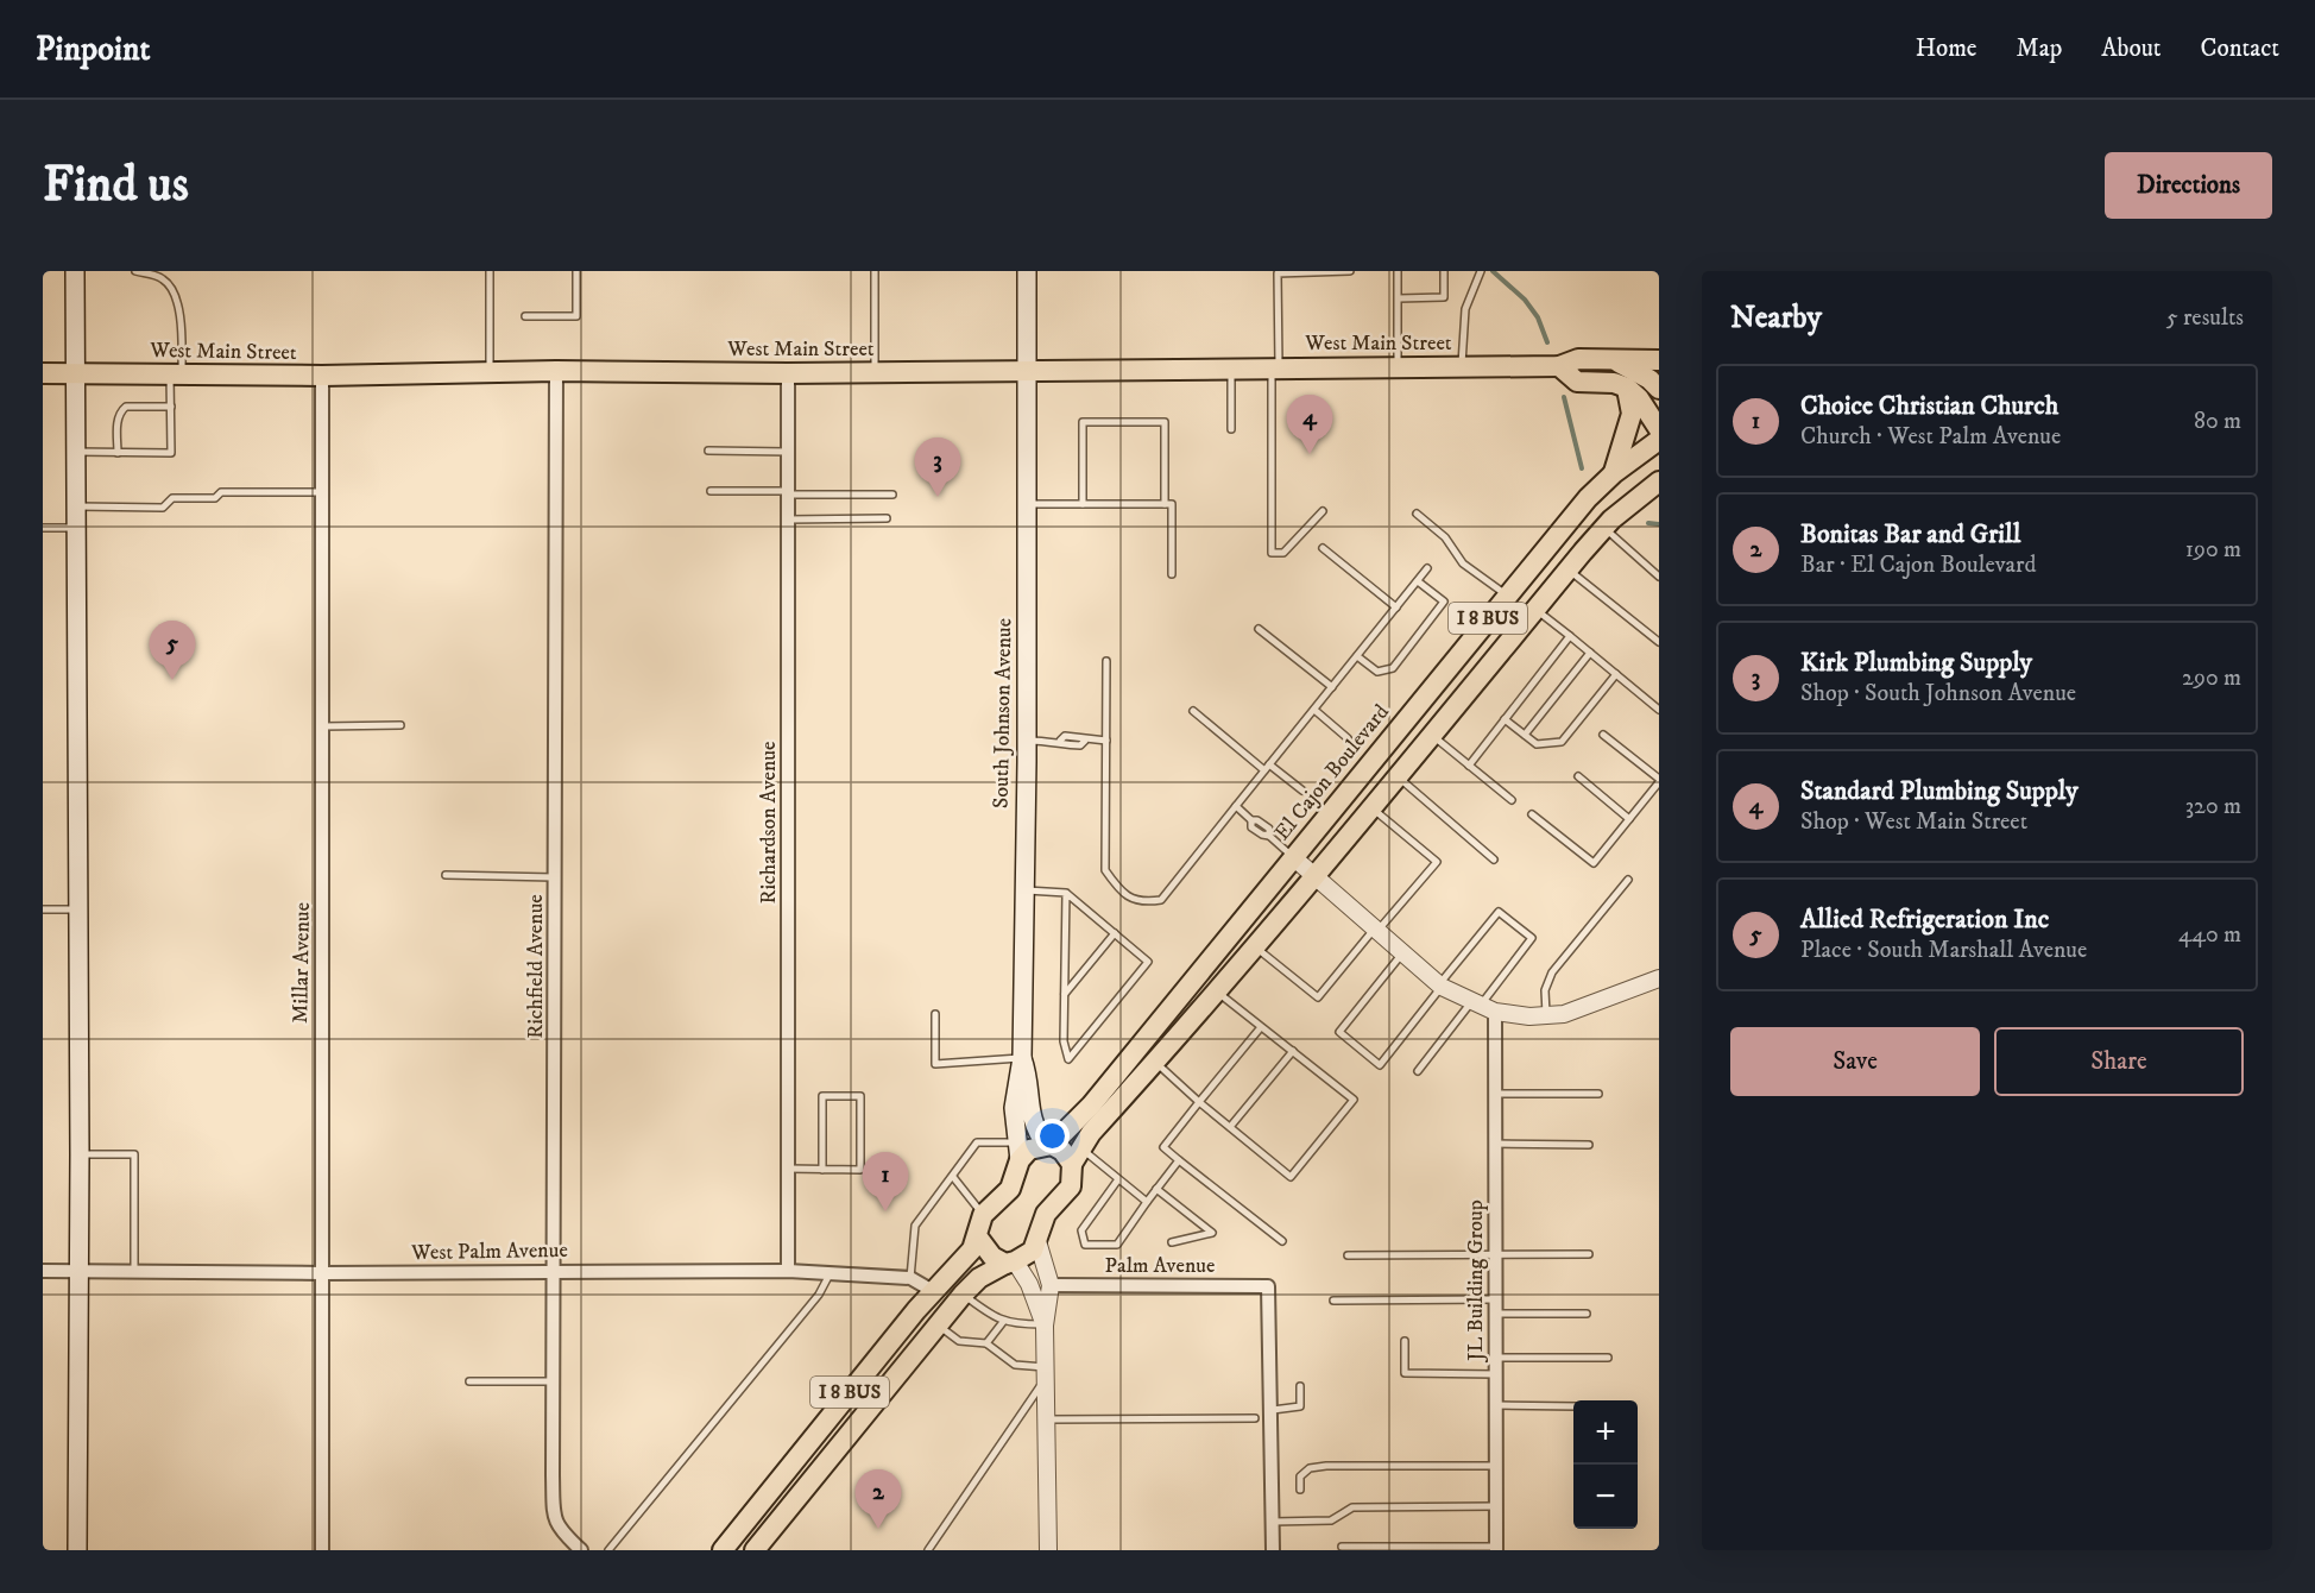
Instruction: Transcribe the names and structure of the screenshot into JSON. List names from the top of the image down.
{
  "streets": {
    "main road": [
      "West Main Street",
      "I 8 BUS",
      "South Johnson Avenue",
      "El Cajon Boulevard"
    ],
    "street": [
      "Richardson Avenue",
      "Millar Avenue",
      "Richfield Avenue",
      "West Palm Avenue",
      "Palm Avenue",
      "JL Building Group"
    ]
  },
  "crossings": [
    ["West Main Street", "South Johnson Avenue"],
    ["West Main Street", "Richardson Avenue"],
    ["West Main Street", "Millar Avenue"],
    ["West Main Street", "Richfield Avenue"],
    ["I 8 BUS", "South Johnson Avenue"],
    ["I 8 BUS", "El Cajon Boulevard"],
    ["I 8 BUS", "West Palm Avenue"],
    ["South Johnson Avenue", "El Cajon Boulevard"],
    ["Richardson Avenue", "West Palm Avenue"],
    ["Millar Avenue", "West Palm Avenue"],
    ["Richfield Avenue", "West Palm Avenue"]
  ],
  "page": {
    "header": "Pinpoint",
    "nav": [
      "Home",
      "Map",
      "About",
      "Contact"
    ],
    "buttons": [
      "Directions",
      ["Save", "Share"]
    ],
    "title": "Find us",
    "heading": ["Nearby", "5 results"],
    "list": [
      {
        "mark": "1",
        "name": "Choice Christian Church",
        "note": "Church · West Palm Avenue",
        "value": "80 m"
      },
      {
        "mark": "2",
        "name": "Bonitas Bar and Grill",
        "note": "Bar · El Cajon Boulevard",
        "value": "190 m"
      },
      {
        "mark": "3",
        "name": "Kirk Plumbing Supply",
        "note": "Shop · South Johnson Avenue",
        "value": "290 m"
      },
      {
        "mark": "4",
        "name": "Standard Plumbing Supply",
        "note": "Shop · West Main Street",
        "value": "320 m"
      },
      {
        "mark": "5",
        "name": "Allied Refrigeration Inc",
        "note": "Place · South Marshall Avenue",
        "value": "440 m"
      }
    ],
    "pins": [
      "4",
      "3",
      "5",
      "1",
      "2"
    ],
    "map_buttons": ["+", "−"]
  }
}
